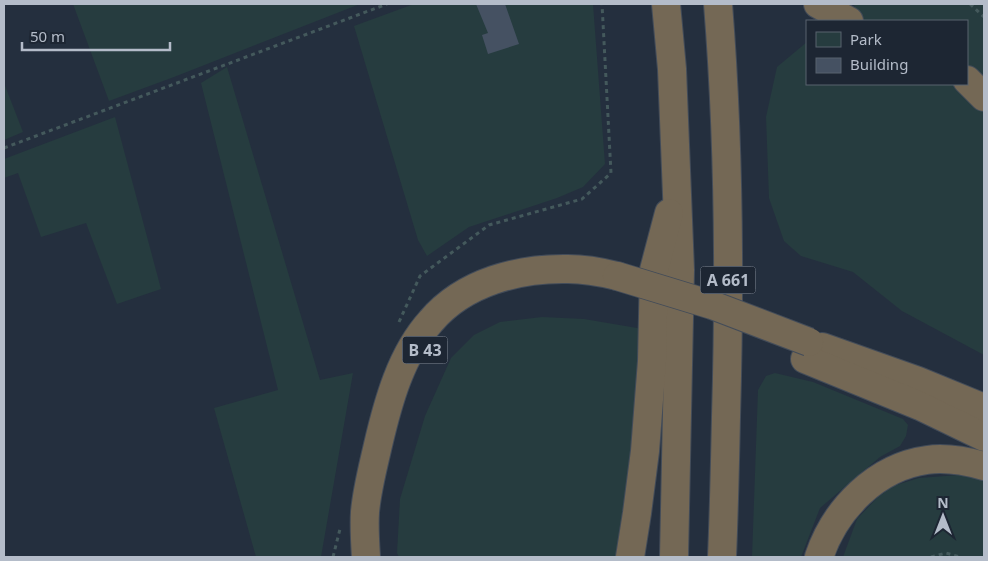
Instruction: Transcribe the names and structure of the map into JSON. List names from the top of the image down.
{
  "streets": {
    "highway": ["A 661", "B 43"]
  },
  "crossings": [
    ["A 661", "B 43"]
  ],
  "legend": ["Park", "Building"],
  "scale_bar": "50 m",
  "north": "top"
}
